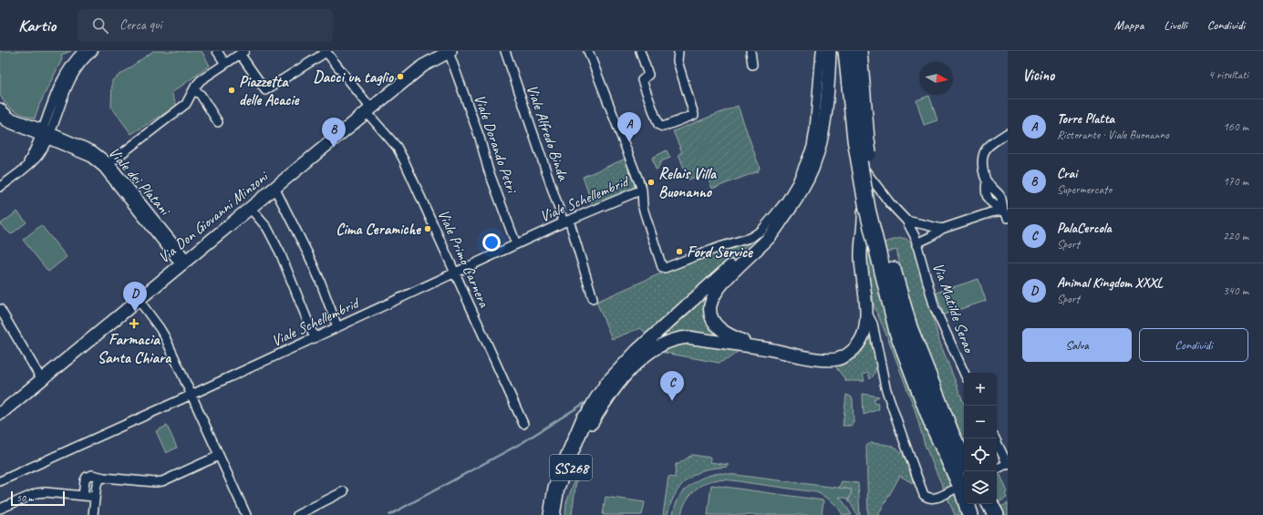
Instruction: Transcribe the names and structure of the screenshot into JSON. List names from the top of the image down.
{
  "streets": {
    "highway": ["SS268"],
    "street": [
      "Viale Alfredo Binda",
      "Viale Dorando Petri",
      "Viale dei Platani",
      "Viale Schellembrid",
      "Via Don Giovanni Minzoni",
      "Viale Primo Carnera",
      "Via Matilde Serao"
    ]
  },
  "crossings": [
    ["Viale Alfredo Binda", "Viale Schellembrid"],
    ["Viale Dorando Petri", "Viale Schellembrid"],
    ["Viale Dorando Petri", "Via Don Giovanni Minzoni"],
    ["Viale dei Platani", "Via Don Giovanni Minzoni"],
    ["Viale Schellembrid", "Viale Primo Carnera"],
    ["Via Don Giovanni Minzoni", "Viale Primo Carnera"]
  ],
  "places": {
    "other": [
      "Dacci un taglio",
      "Piazzetta delle Acacie",
      "Relais Villa Buonanno",
      "Cima Ceramiche",
      "Ford Service"
    ],
    "health": ["Farmacia Santa Chiara"]
  },
  "scale_bar": "50 m",
  "north": "right",
  "page": {
    "header": "Kartio",
    "search": "Cerca qui",
    "nav": ["Mappa", "Livelli", "Condividi"],
    "heading": ["Vicino", "4 risultati"],
    "list": [
      {
        "mark": "A",
        "name": "Torre Platta",
        "note": "Ristorante · Viale Buonanno",
        "value": "160 m"
      },
      {
        "mark": "B",
        "name": "Crai",
        "note": "Supermercato",
        "value": "170 m"
      },
      {
        "mark": "C",
        "name": "PalaCercola",
        "note": "Sport",
        "value": "220 m"
      },
      {
        "mark": "D",
        "name": "Animal Kingdom XXXL",
        "note": "Sport",
        "value": "340 m"
      }
    ],
    "pins": [
      "A",
      "B",
      "D",
      "C"
    ],
    "buttons": ["Salva", "Condividi"],
    "map_buttons": ["+", "−"],
    "scale": "50 m"
  }
}
